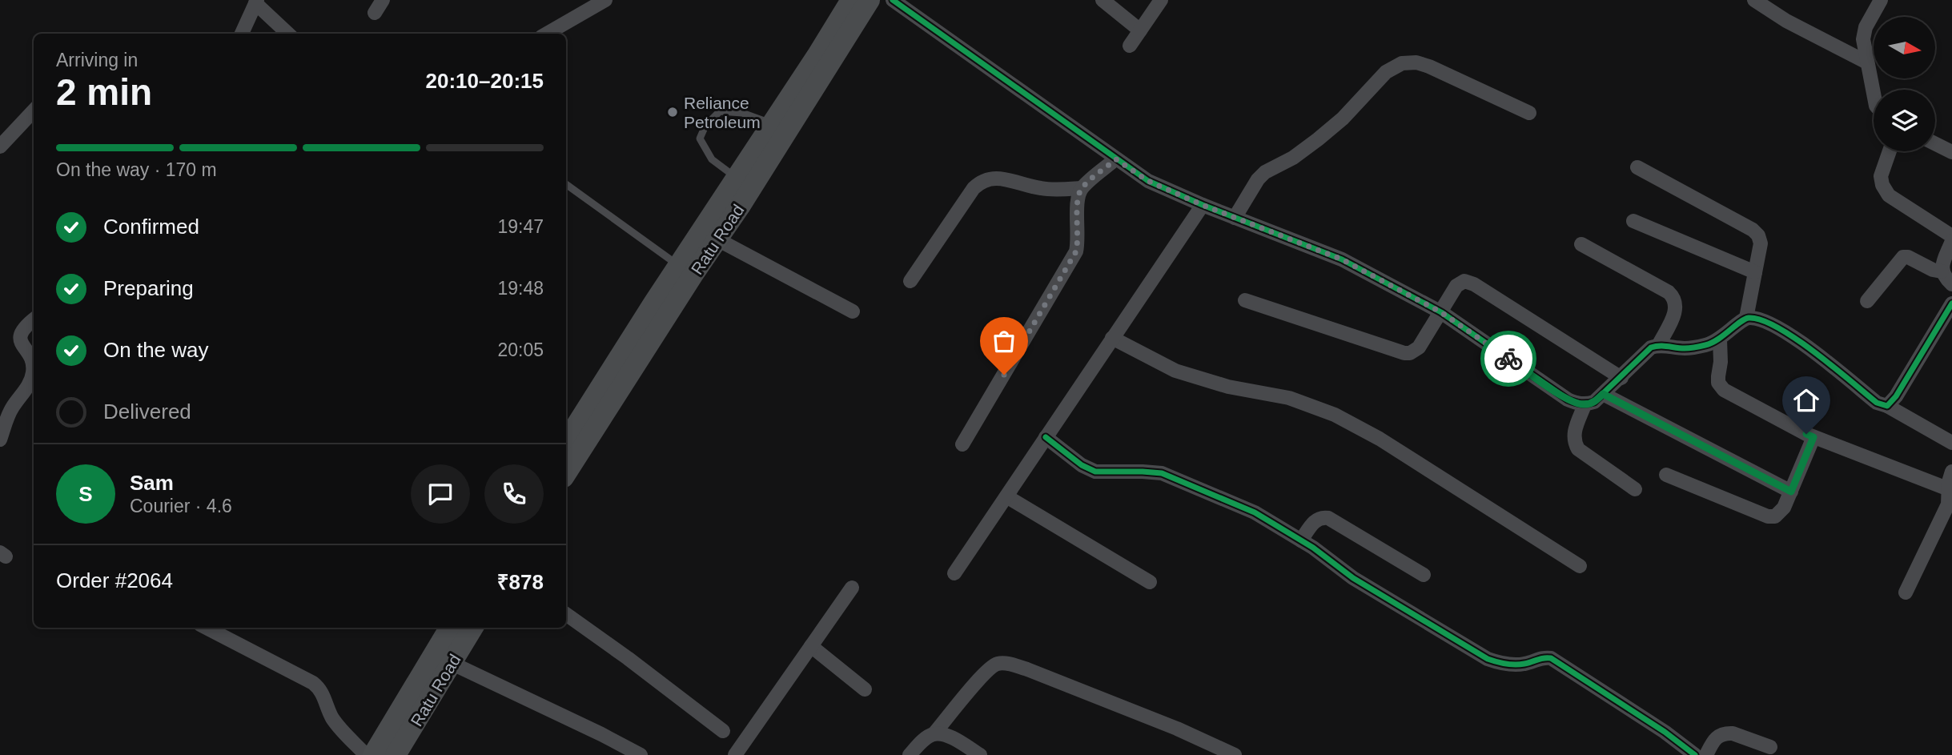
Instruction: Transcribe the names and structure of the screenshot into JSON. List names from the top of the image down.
{
  "streets": {
    "main road": ["Ratu Road"]
  },
  "places": ["Reliance Petroleum"],
  "north": "right",
  "page": {
    "heading": ["2 min", "Arriving in", "20:10–20:15"],
    "panel": [
      "Sam",
      "Courier · 4.6",
      "Order #2064",
      "₹878"
    ],
    "bar": "On the way · 170 m",
    "list": [
      ["Confirmed", "19:47"],
      ["Preparing", "19:48"],
      ["On the way", "20:05"],
      "Delivered"
    ],
    "round": "S"
  }
}
